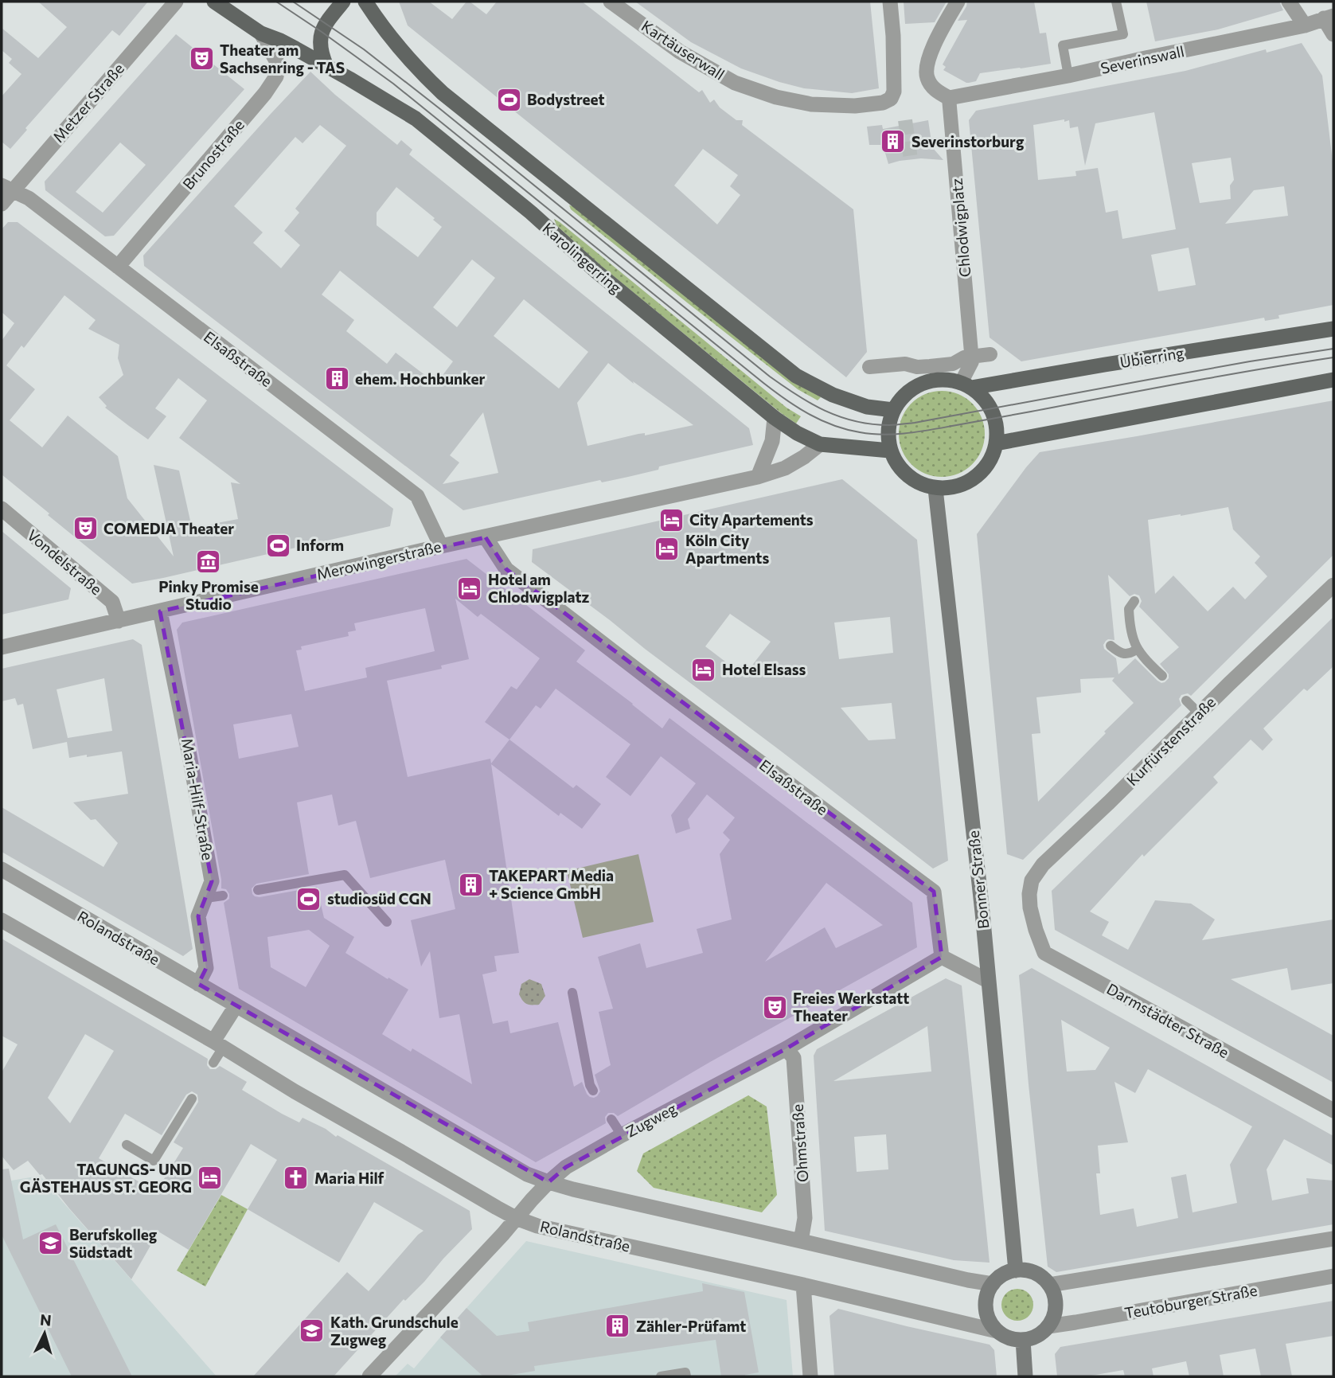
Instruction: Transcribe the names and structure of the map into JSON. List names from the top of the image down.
{
  "streets": {
    "main road": ["Karolingerring", "Ubierring", "Bonner Straße"],
    "street": [
      "Kartäuserwall",
      "Severinswall",
      "Metzer Straße",
      "Brunostraße",
      "Chlodwigplatz",
      "Elsaßstraße",
      "Merowingerstraße",
      "Vondelstraße",
      "Kurfürstenstraße",
      "Maria-Hilf-Straße",
      "Rolandstraße",
      "Darmstädter Straße",
      "Zugweg",
      "Ohmstraße",
      "Teutoburger Straße"
    ]
  },
  "crossings": [
    ["Severinswall", "Chlodwigplatz"],
    ["Metzer Straße", "Elsaßstraße"],
    ["Brunostraße", "Karolingerring"],
    ["Brunostraße", "Elsaßstraße"],
    ["Chlodwigplatz", "Karolingerring"],
    ["Chlodwigplatz", "Ubierring"],
    ["Chlodwigplatz", "Bonner Straße"],
    ["Karolingerring", "Ubierring"],
    ["Karolingerring", "Merowingerstraße"],
    ["Karolingerring", "Bonner Straße"],
    ["Ubierring", "Bonner Straße"],
    ["Elsaßstraße", "Merowingerstraße"],
    ["Elsaßstraße", "Zugweg"],
    ["Merowingerstraße", "Vondelstraße"],
    ["Merowingerstraße", "Maria-Hilf-Straße"],
    ["Kurfürstenstraße", "Darmstädter Straße"],
    ["Maria-Hilf-Straße", "Rolandstraße"],
    ["Bonner Straße", "Rolandstraße"],
    ["Bonner Straße", "Teutoburger Straße"],
    ["Rolandstraße", "Zugweg"],
    ["Rolandstraße", "Ohmstraße"],
    ["Rolandstraße", "Teutoburger Straße"],
    ["Zugweg", "Ohmstraße"]
  ],
  "places": {
    "theatre": ["Theater am Sachsenring - TAS", "COMEDIA Theater", "Freies Werkstatt Theater"],
    "sports": ["Bodystreet", "Inform", "studiosüd CGN"],
    "building": [
      "Severinstorburg",
      "ehem. Hochbunker",
      "TAKEPART Media + Science GmbH",
      "Zähler-Prüfamt"
    ],
    "hotel": [
      "City Apartements",
      "Köln City Apartments",
      "Hotel am Chlodwigplatz",
      "Hotel Elsass",
      "TAGUNGS- UND GÄSTEHAUS ST. GEORG"
    ],
    "museum": ["Pinky Promise Studio"],
    "church": ["Maria Hilf"],
    "school or university": ["Berufskolleg Südstadt", "Kath. Grundschule Zugweg"]
  },
  "north": "top"
}
